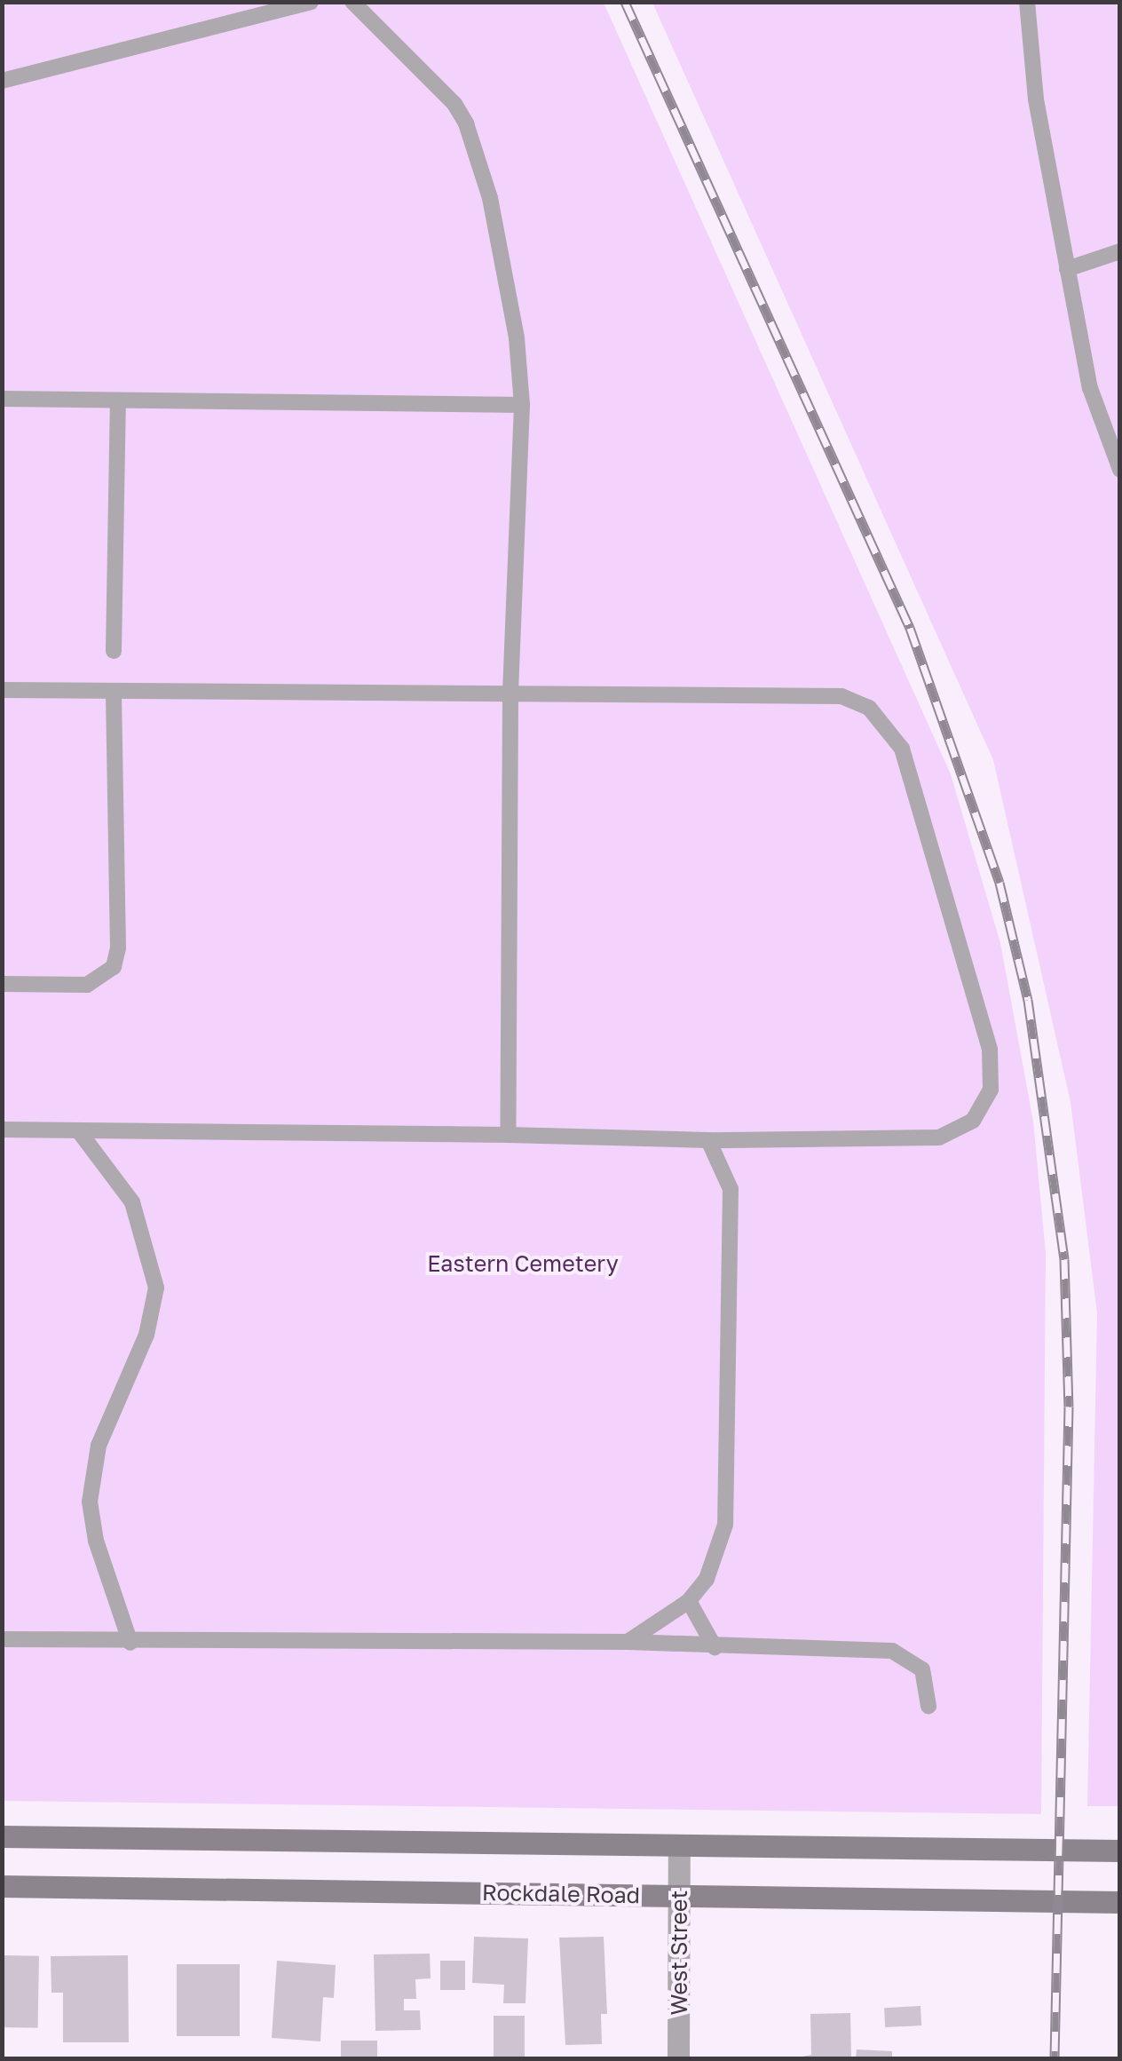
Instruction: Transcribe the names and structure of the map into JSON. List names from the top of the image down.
{
  "streets": {
    "main road": ["Rockdale Road"],
    "street": ["West Street"]
  },
  "crossings": [
    ["Rockdale Road", "West Street"]
  ],
  "parks": ["Eastern Cemetery"]
}
